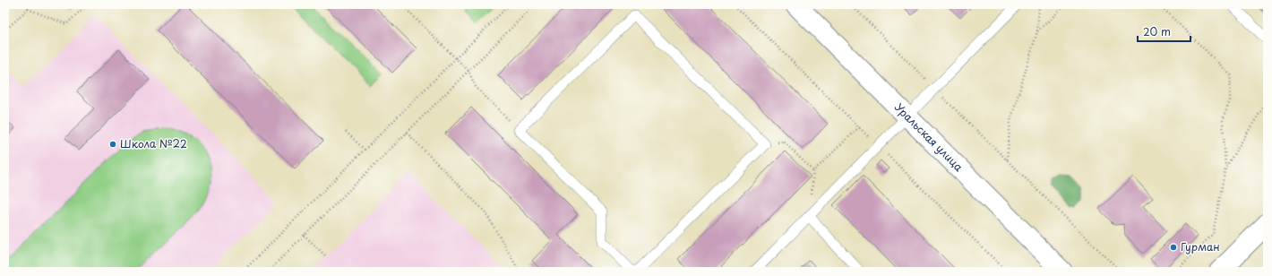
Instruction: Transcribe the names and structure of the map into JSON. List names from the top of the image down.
{
  "streets": {
    "street": ["Уральская улица"]
  },
  "places": ["Школа №22", "Гурман"],
  "scale_bar": "20 m"
}
